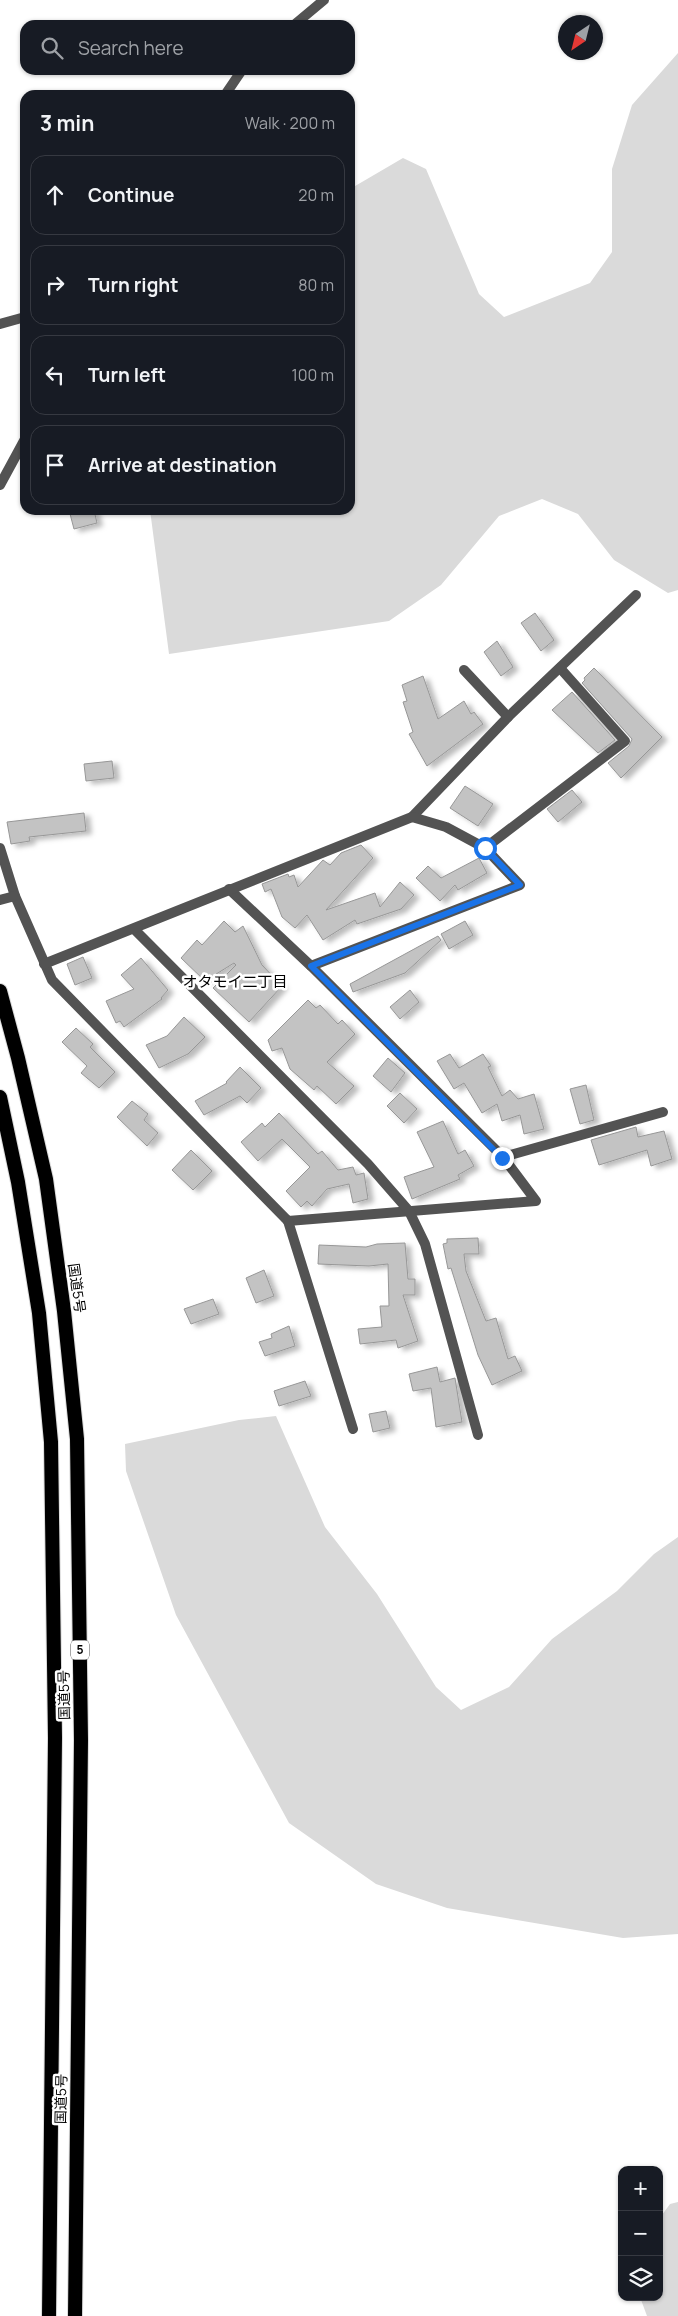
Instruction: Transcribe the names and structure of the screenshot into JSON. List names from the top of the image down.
{
  "streets": {
    "highway": ["国道5号", "5"]
  },
  "districts": ["オタモイ二丁目"],
  "north": "bottom left",
  "page": {
    "search": "Search here",
    "heading": ["3 min", "Walk · 200 m"],
    "list": [
      ["Continue", "20 m"],
      ["Turn right", "80 m"],
      ["Turn left", "100 m"],
      "Arrive at destination"
    ],
    "map_buttons": ["+", "−"]
  }
}
